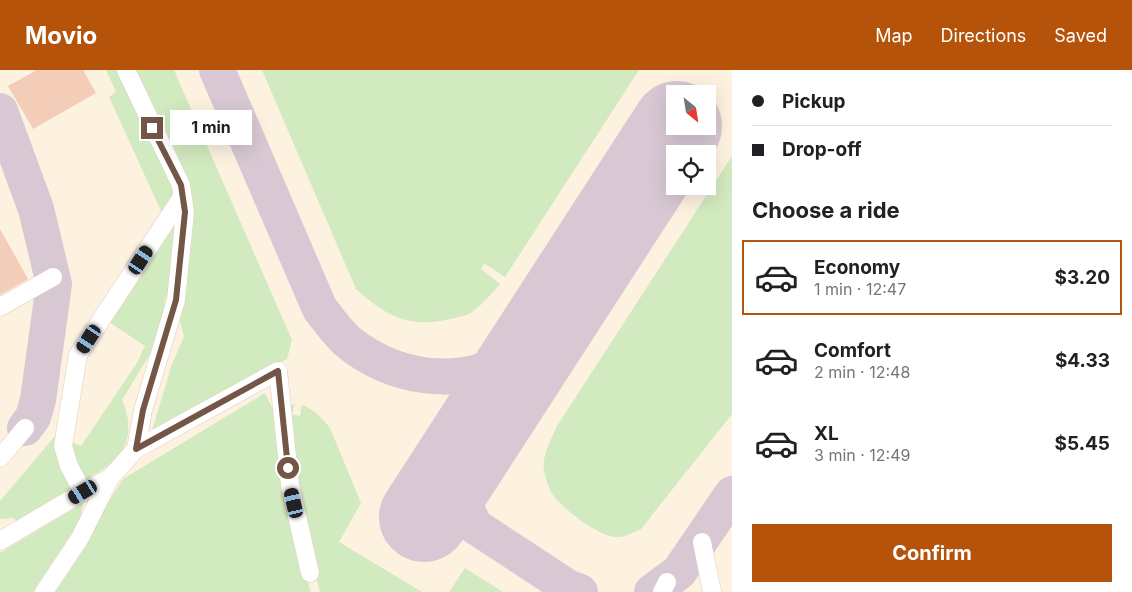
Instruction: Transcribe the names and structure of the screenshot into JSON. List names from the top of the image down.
{
  "north": "bottom right",
  "page": {
    "header": "Movio",
    "nav": ["Map", "Directions", "Saved"],
    "banner": ["Pickup", "Drop-off"],
    "bubble": "1 min",
    "heading": "Choose a ride",
    "list": [
      {
        "name": "Economy",
        "note": "1 min · 12:47",
        "value": "$3.20"
      },
      {
        "name": "Comfort",
        "note": "2 min · 12:48",
        "value": "$4.33"
      },
      {
        "name": "XL",
        "note": "3 min · 12:49",
        "value": "$5.45"
      }
    ],
    "buttons": "Confirm"
  }
}
